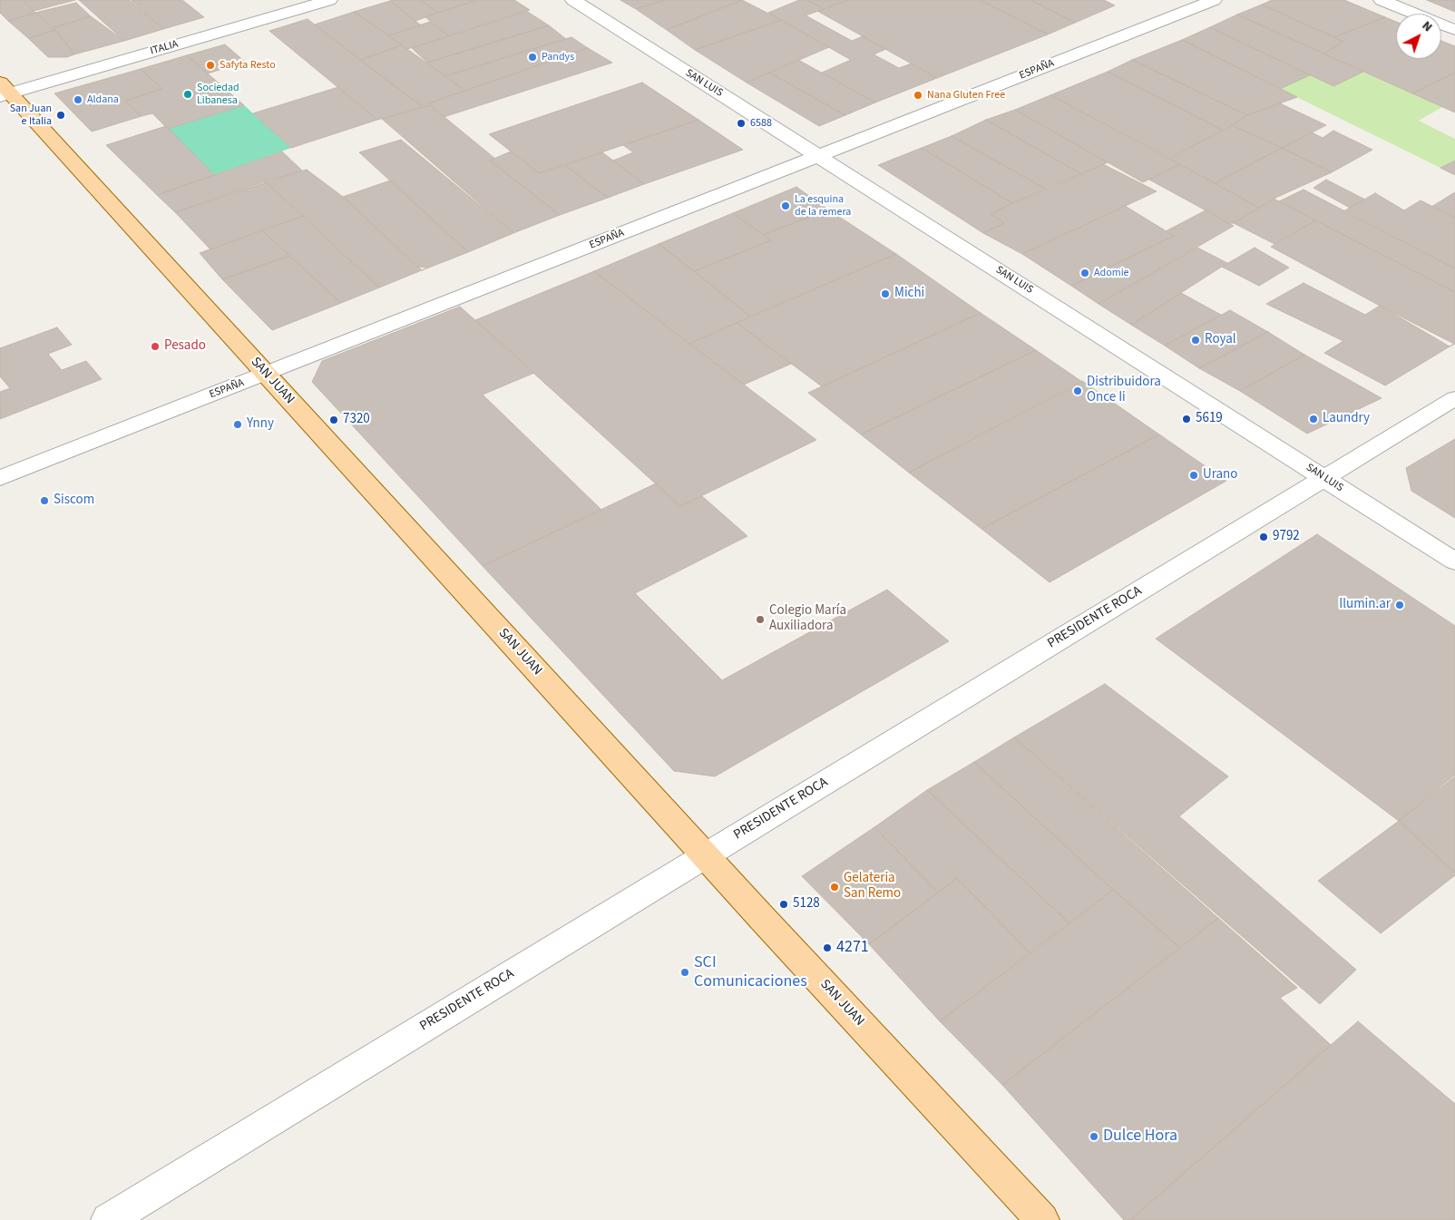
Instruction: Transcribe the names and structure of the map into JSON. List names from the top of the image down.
{
  "streets": {
    "main road": ["SAN JUAN"],
    "street": [
      "ITALIA",
      "ESPAÑA",
      "SAN LUIS",
      "PRESIDENTE ROCA"
    ]
  },
  "crossings": [
    ["ITALIA", "SAN JUAN"],
    ["ESPAÑA", "SAN LUIS"],
    ["ESPAÑA", "SAN JUAN"],
    ["SAN LUIS", "PRESIDENTE ROCA"],
    ["SAN JUAN", "PRESIDENTE ROCA"]
  ],
  "places": [
    "Pandys",
    "Safyta Resto",
    "Sociedad Libanesa",
    "Nana Gluten Free",
    "Aldana",
    "San Juan e Italia",
    "6588",
    "La esquina de la remera",
    "Adomie",
    "Michi",
    "Royal",
    "Pesado",
    "Distribuidora Once Ii",
    "5619",
    "Laundry",
    "7320",
    "Ynny",
    "Urano",
    "Siscom",
    "9792",
    "Ilumin.ar",
    "Colegio María Auxiliadora",
    "Gelateria San Remo",
    "5128",
    "4271",
    "SCI Comunicaciones",
    "Dulce Hora"
  ],
  "north": "top right"
}
